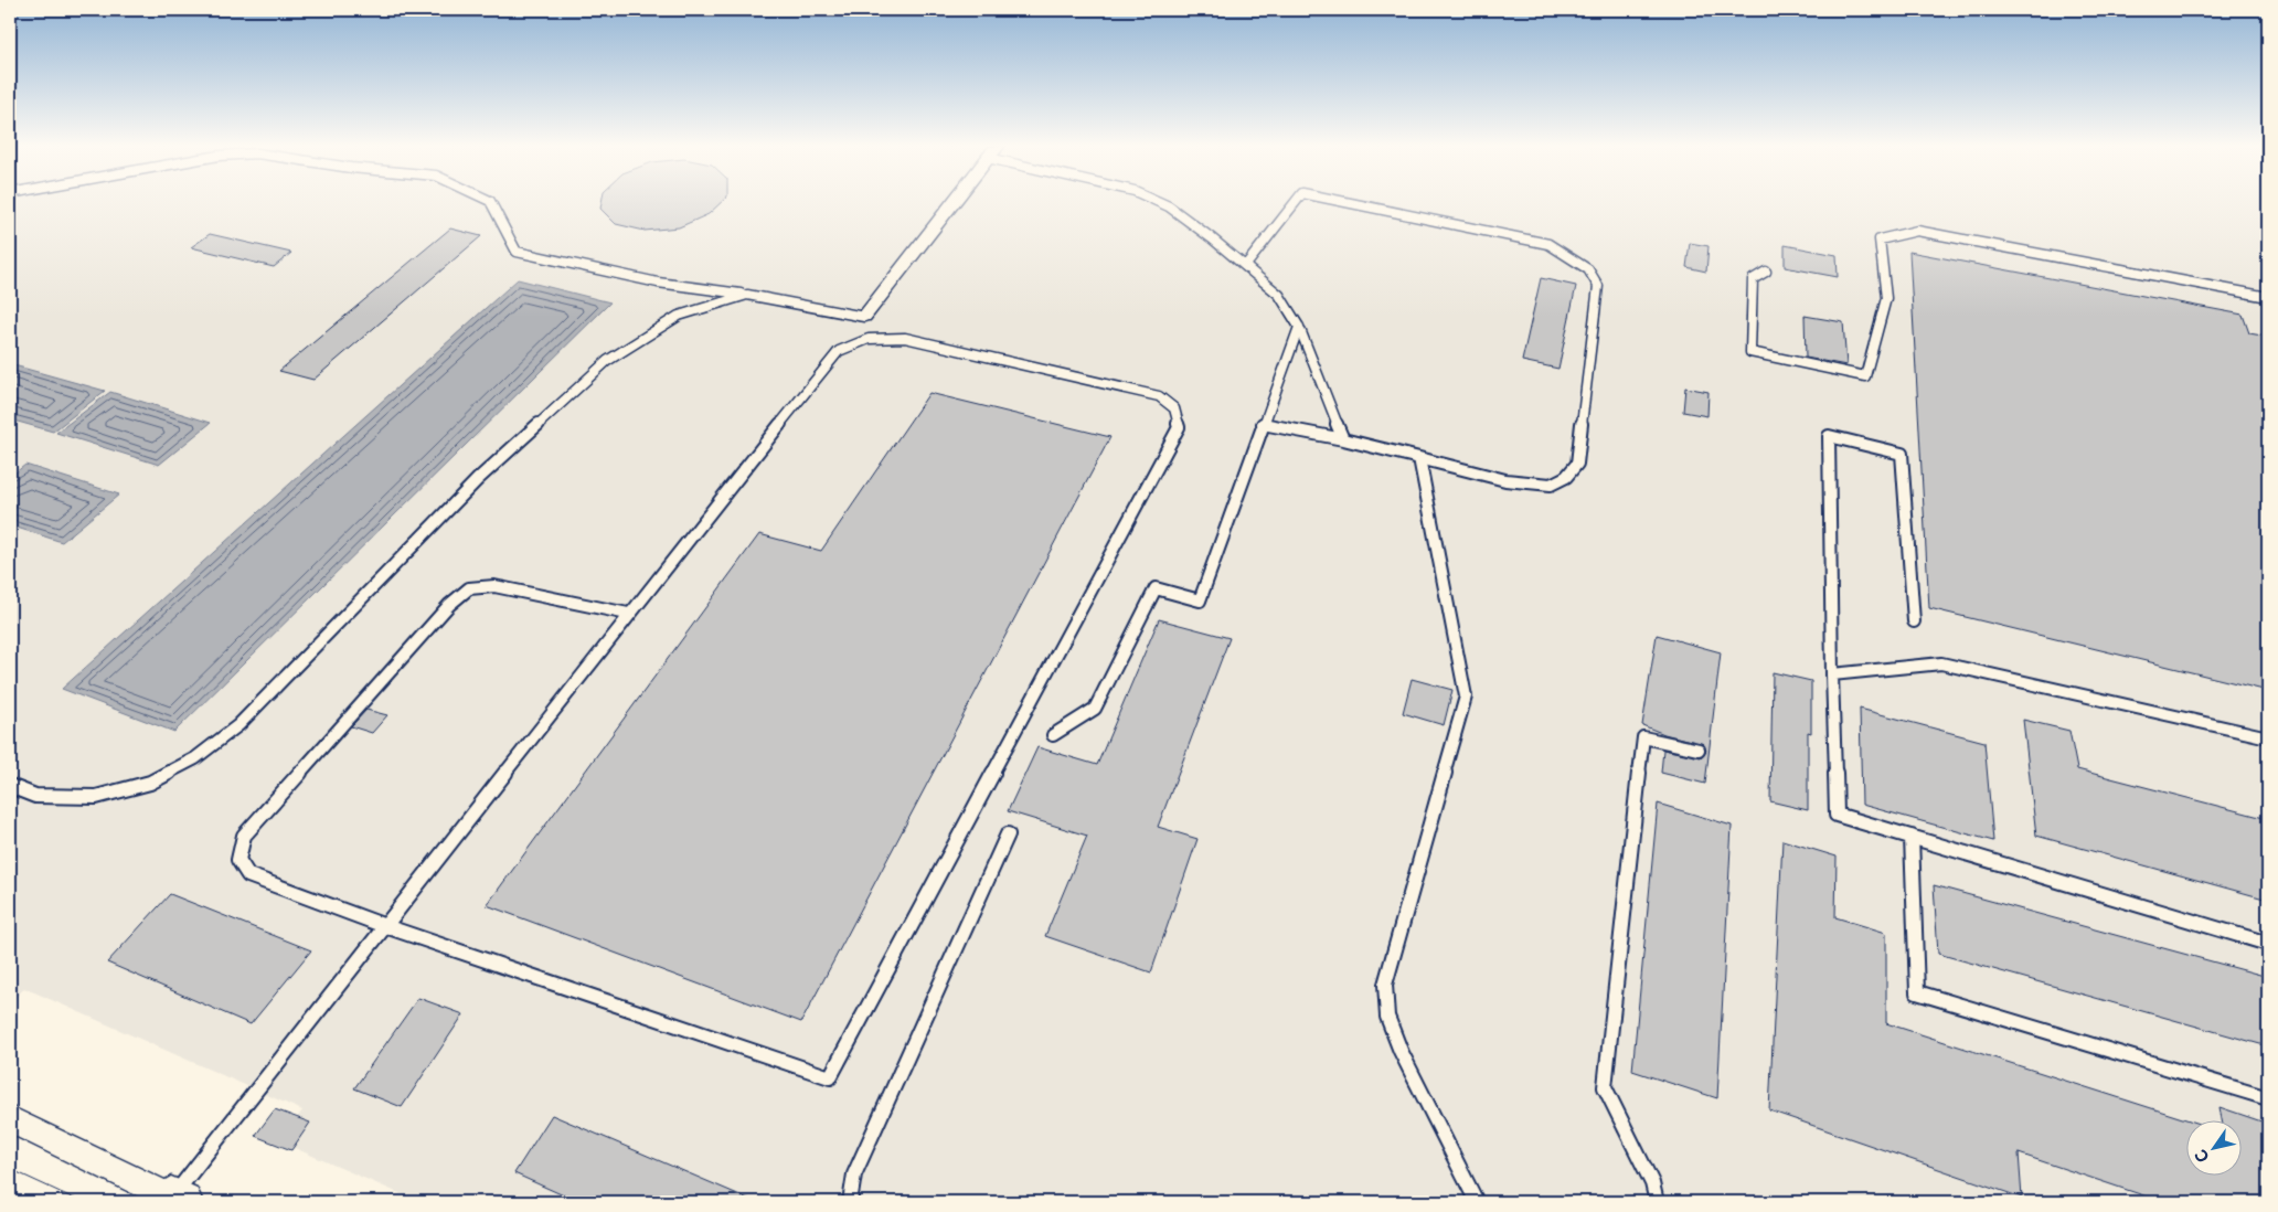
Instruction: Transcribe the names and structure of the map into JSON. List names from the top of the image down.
{
  "north": "bottom left"
}
